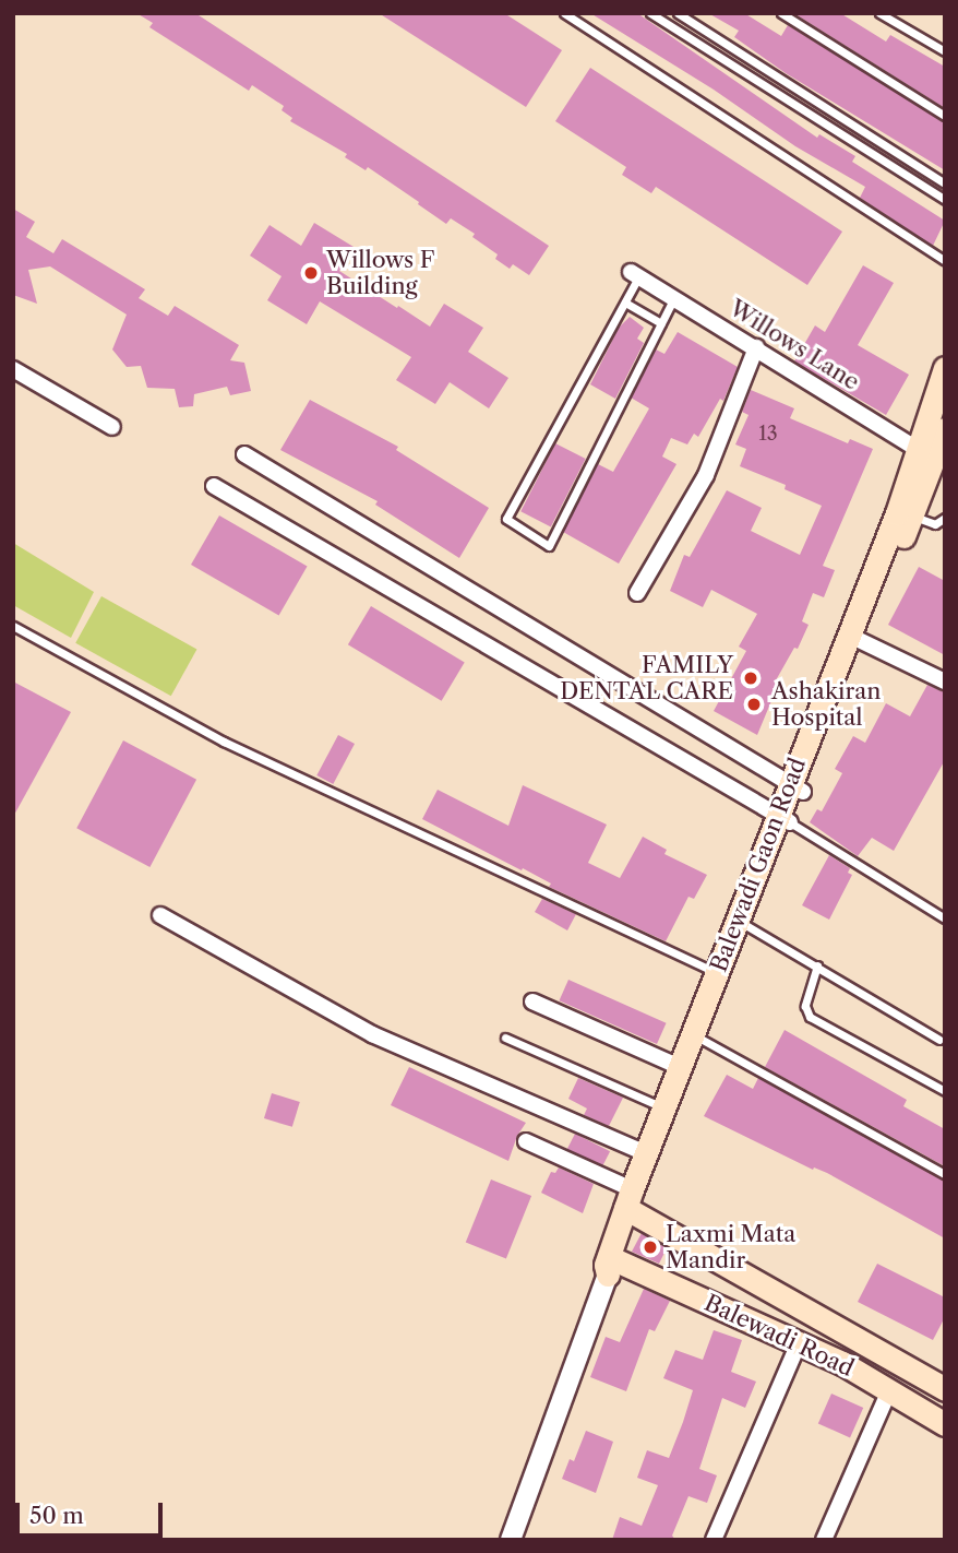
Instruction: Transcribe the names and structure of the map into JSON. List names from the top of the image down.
{
  "streets": {
    "main road": ["Balewadi Gaon Road", "Balewadi Road"],
    "street": ["Willows Lane"]
  },
  "crossings": [
    ["Willows Lane", "Balewadi Gaon Road"],
    ["Balewadi Gaon Road", "Balewadi Road"]
  ],
  "places": [
    "Willows F Building",
    "FAMILY DENTAL CARE",
    "Ashakiran Hospital",
    "Laxmi Mata Mandir"
  ],
  "house_numbers": ["13"],
  "scale_bar": "50 m"
}
